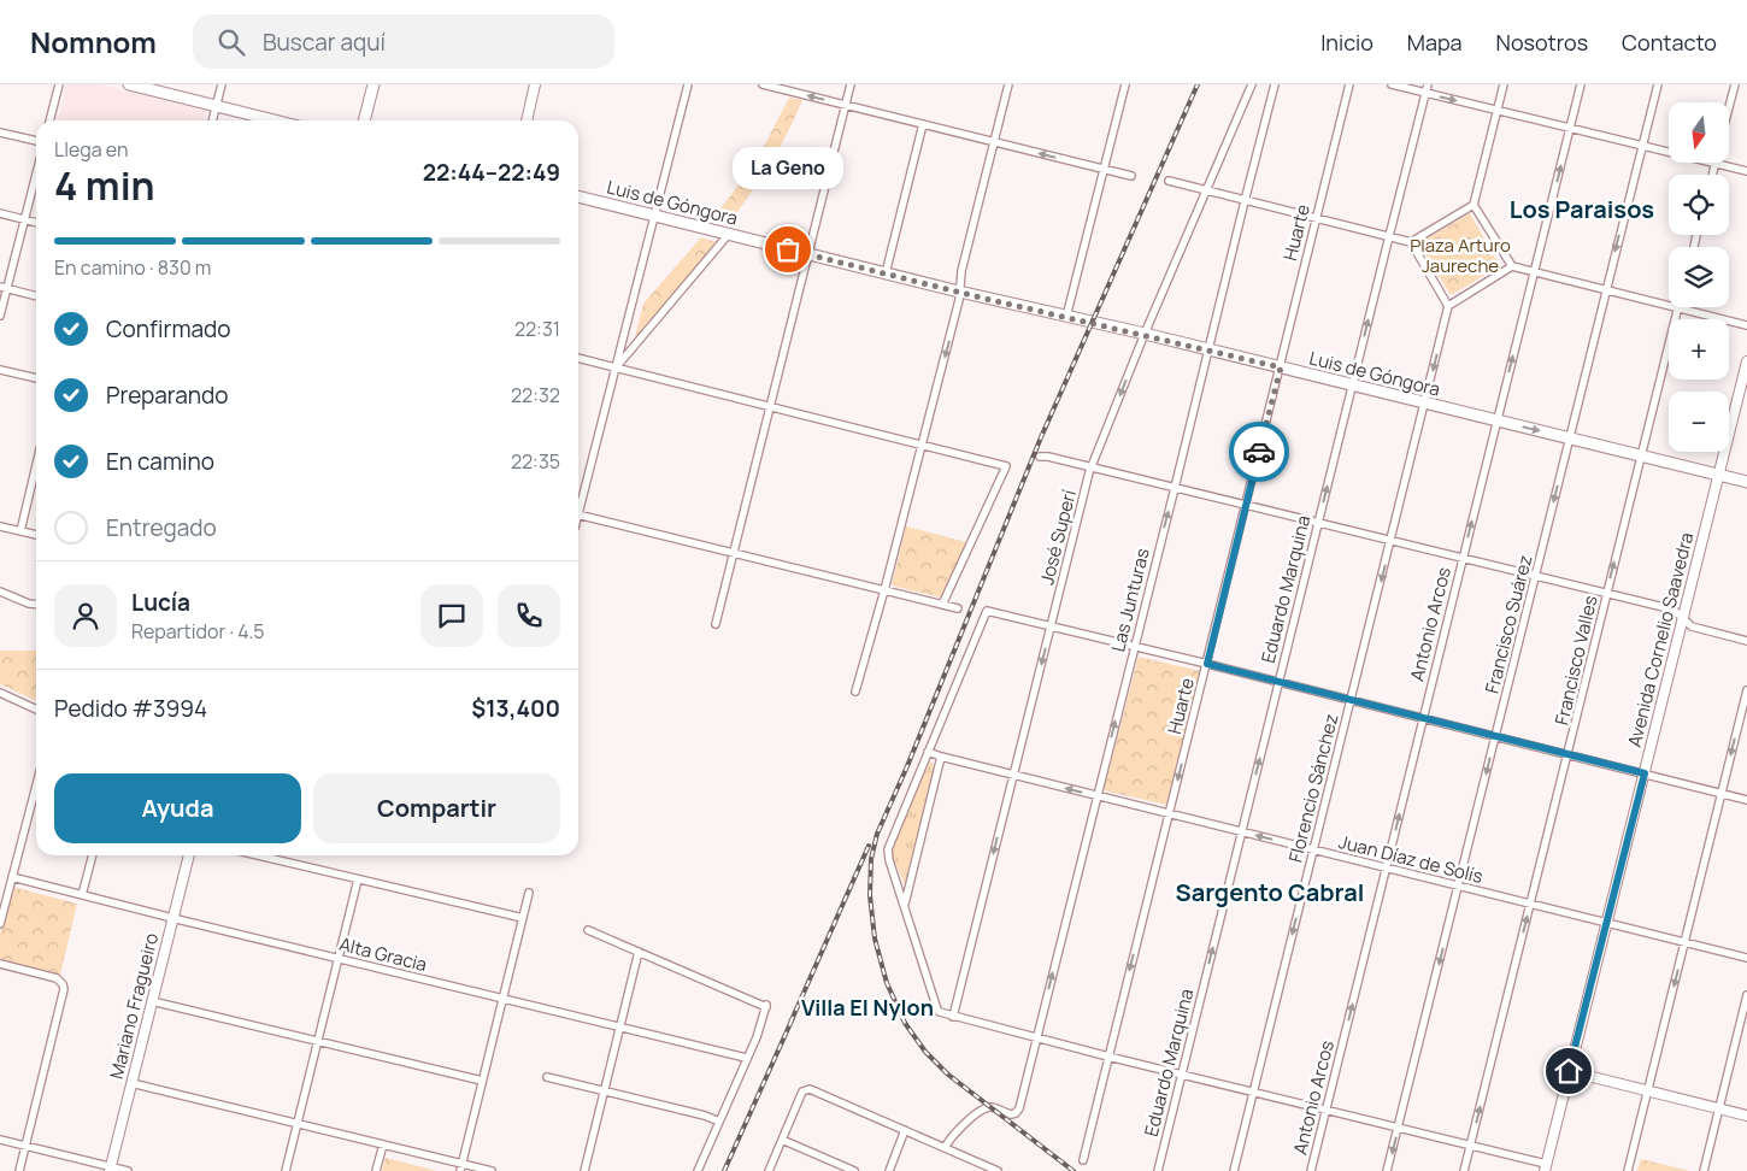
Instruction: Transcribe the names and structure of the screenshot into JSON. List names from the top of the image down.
{
  "streets": {
    "main road": ["Luis de Góngora", "Avenida Cornelio Saavedra", "Mariano Fragueiro"],
    "street": [
      "Huarte",
      "José Superí",
      "Eduardo Marquina",
      "Las Junturas",
      "Antonio Arcos",
      "Francisco Suárez",
      "Francisco Valles",
      "Florencio Sánchez",
      "Juan Díaz de Solís",
      "Alta Gracia"
    ]
  },
  "crossings": [
    ["Luis de Góngora", "Huarte"],
    ["Luis de Góngora", "José Superí"],
    ["Luis de Góngora", "Eduardo Marquina"],
    ["Luis de Góngora", "Las Junturas"],
    ["Luis de Góngora", "Antonio Arcos"],
    ["Luis de Góngora", "Francisco Suárez"],
    ["Luis de Góngora", "Avenida Cornelio Saavedra"],
    ["Luis de Góngora", "Francisco Valles"],
    ["Luis de Góngora", "Florencio Sánchez"],
    ["Huarte", "Juan Díaz de Solís"],
    ["José Superí", "Juan Díaz de Solís"],
    ["Eduardo Marquina", "Juan Díaz de Solís"],
    ["Las Junturas", "Juan Díaz de Solís"],
    ["Antonio Arcos", "Juan Díaz de Solís"],
    ["Francisco Suárez", "Juan Díaz de Solís"],
    ["Avenida Cornelio Saavedra", "Juan Díaz de Solís"],
    ["Francisco Valles", "Juan Díaz de Solís"],
    ["Florencio Sánchez", "Juan Díaz de Solís"],
    ["Alta Gracia", "Mariano Fragueiro"]
  ],
  "one_way": [
    "Huarte",
    "José Superí",
    "Eduardo Marquina",
    "Las Junturas",
    "Antonio Arcos",
    "Francisco Suárez",
    "Francisco Valles",
    "Florencio Sánchez"
  ],
  "districts": ["Los Paraisos", "Sargento Cabral", "Villa El Nylon"],
  "parks": ["Plaza Arturo Jaureche"],
  "places": ["La Geno"],
  "north": "bottom",
  "page": {
    "header": "Nomnom",
    "search": "Buscar aquí",
    "nav": [
      "Inicio",
      "Mapa",
      "Nosotros",
      "Contacto"
    ],
    "map_buttons": ["+", "−"],
    "heading": ["4 min", "Llega en", "22:44–22:49"],
    "panel": [
      "Lucía",
      "Repartidor · 4.5",
      "Pedido #3994",
      "$13,400"
    ],
    "bubble": "La Geno",
    "bar": "En camino · 830 m",
    "list": [
      ["Confirmado", "22:31"],
      ["Preparando", "22:32"],
      ["En camino", "22:35"],
      "Entregado"
    ],
    "buttons": ["Ayuda", "Compartir"]
  }
}
